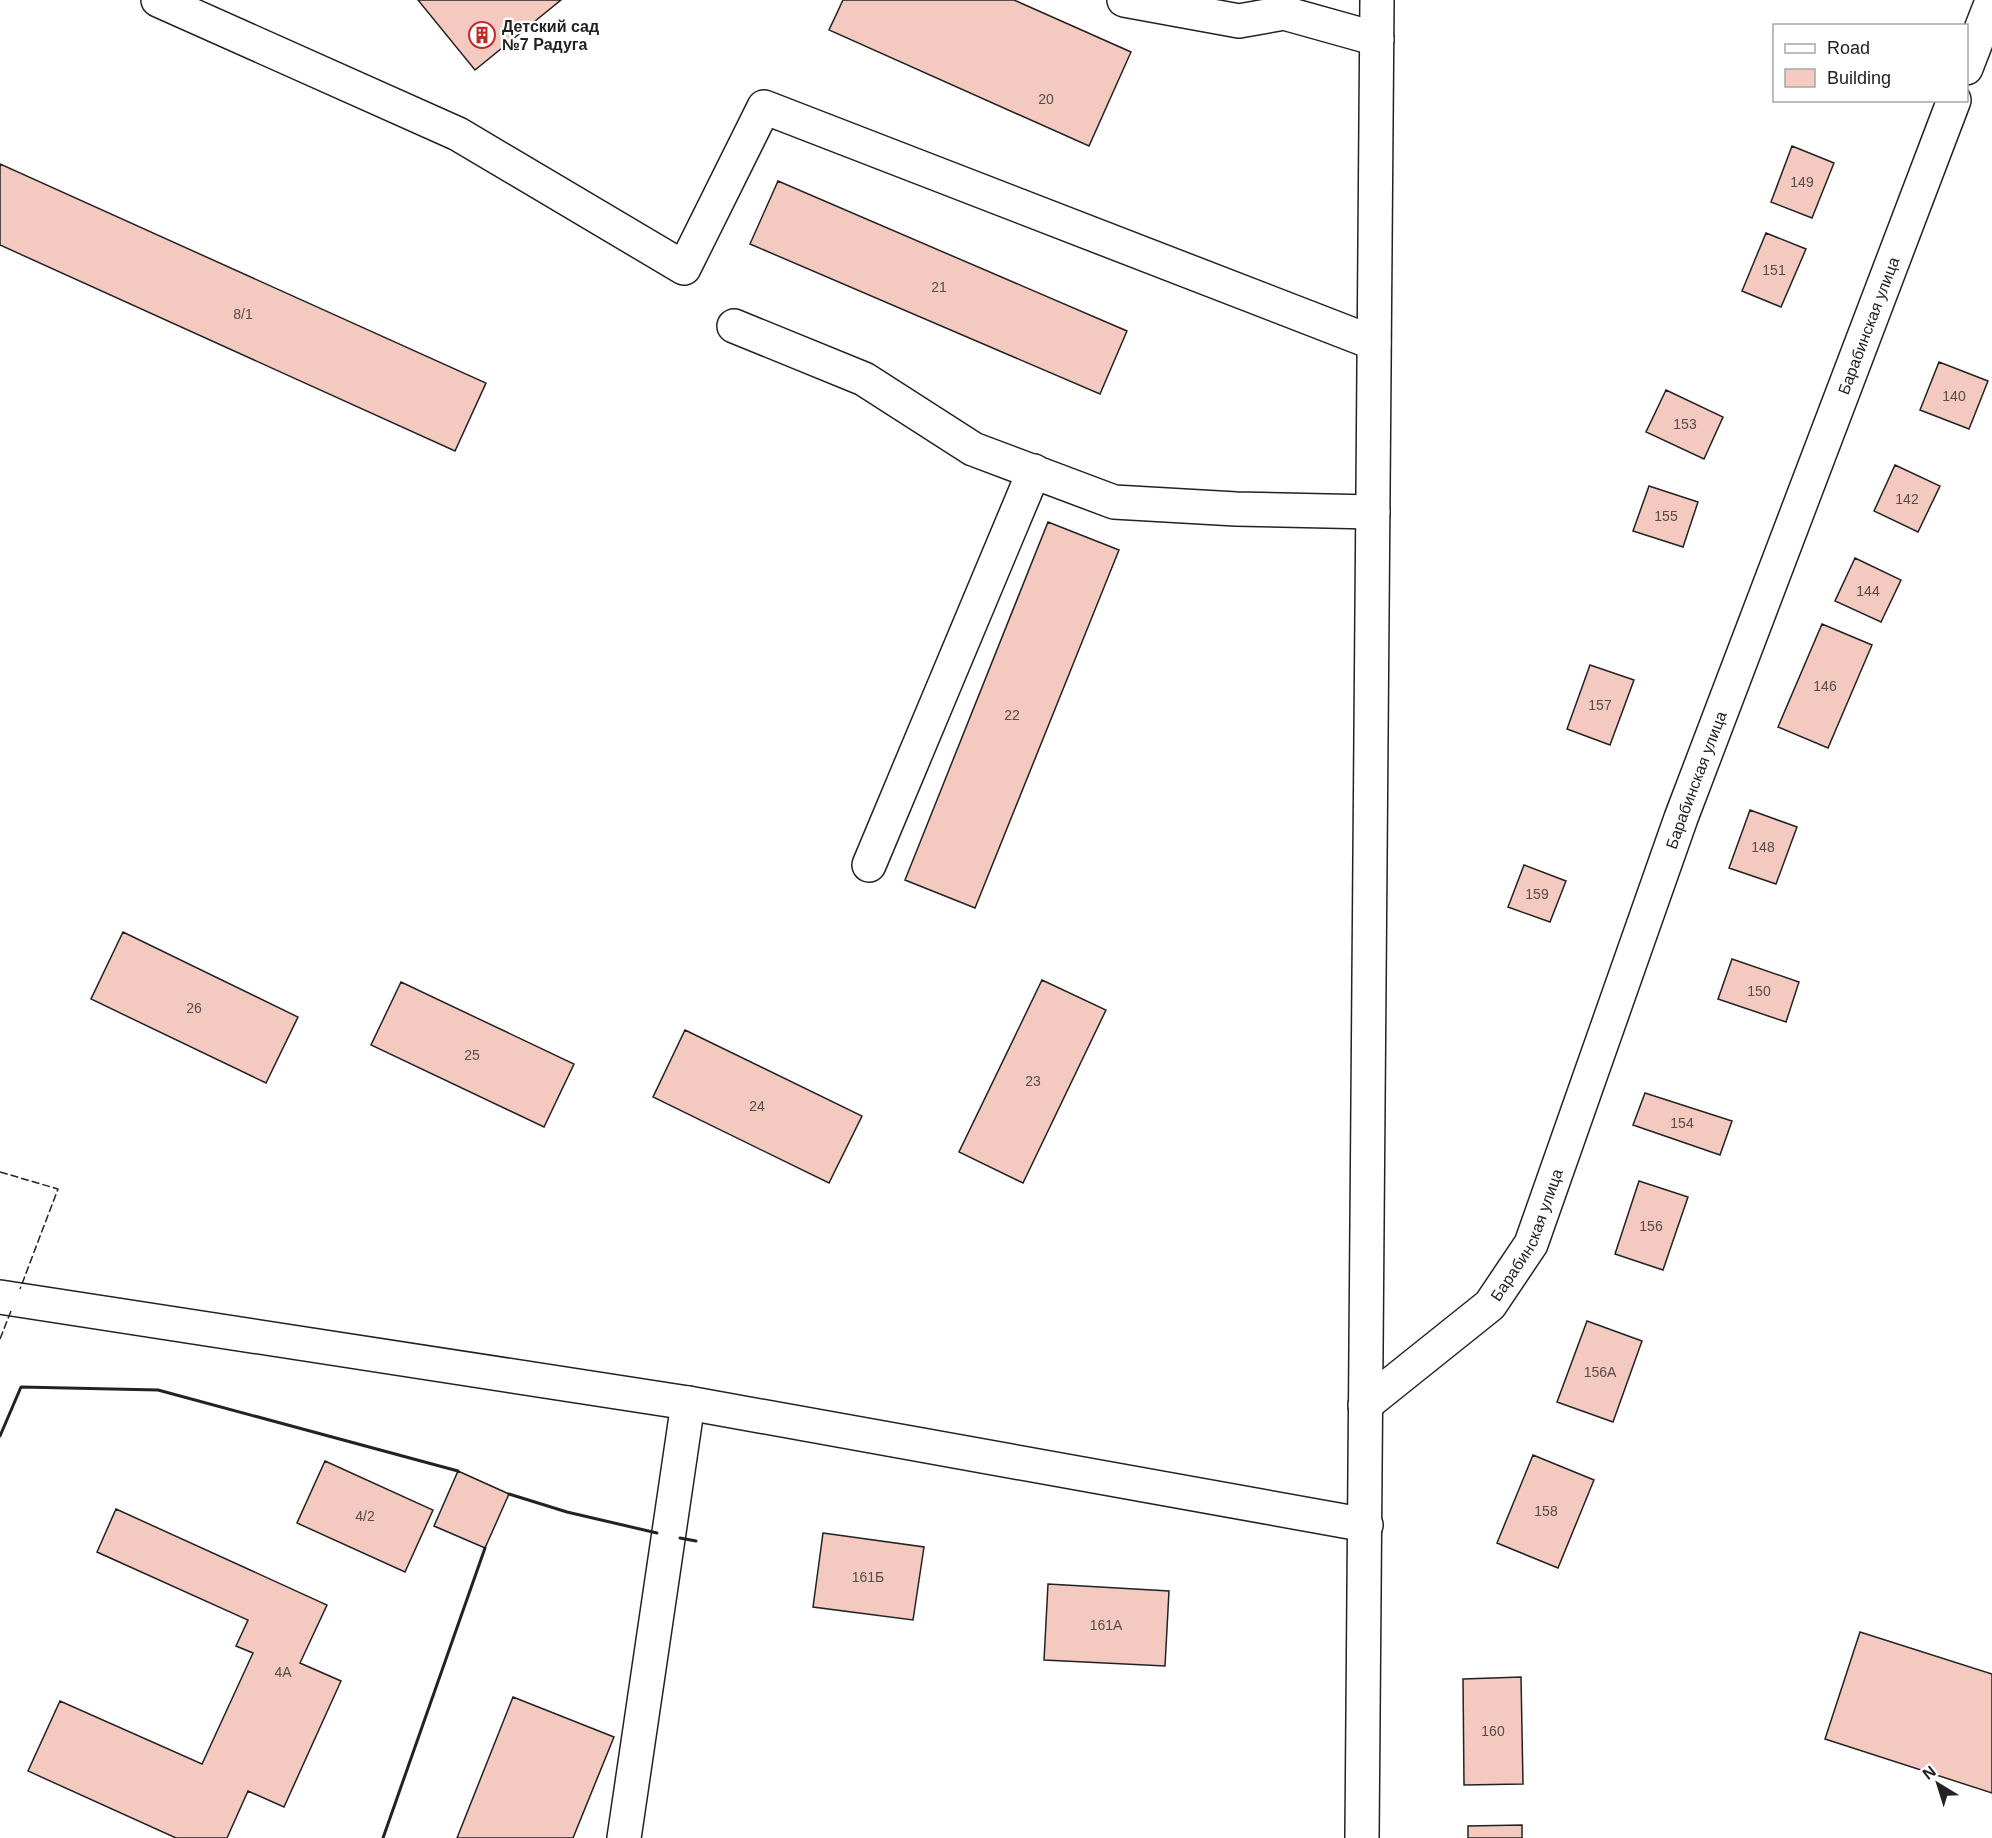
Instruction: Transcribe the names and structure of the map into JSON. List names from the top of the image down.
{
  "streets": {
    "street": ["Барабинская улица"]
  },
  "places": {
    "building": ["Детский сад №7 Радуга"]
  },
  "house_numbers": [
    "20",
    "149",
    "151",
    "21",
    "8/1",
    "140",
    "153",
    "142",
    "155",
    "144",
    "146",
    "157",
    "22",
    "148",
    "159",
    "150",
    "26",
    "25",
    "23",
    "24",
    "154",
    "156",
    "156А",
    "158",
    "4/2",
    "161Б",
    "161А",
    "4А",
    "160"
  ],
  "legend": ["Road", "Building"],
  "north": "top left"
}
